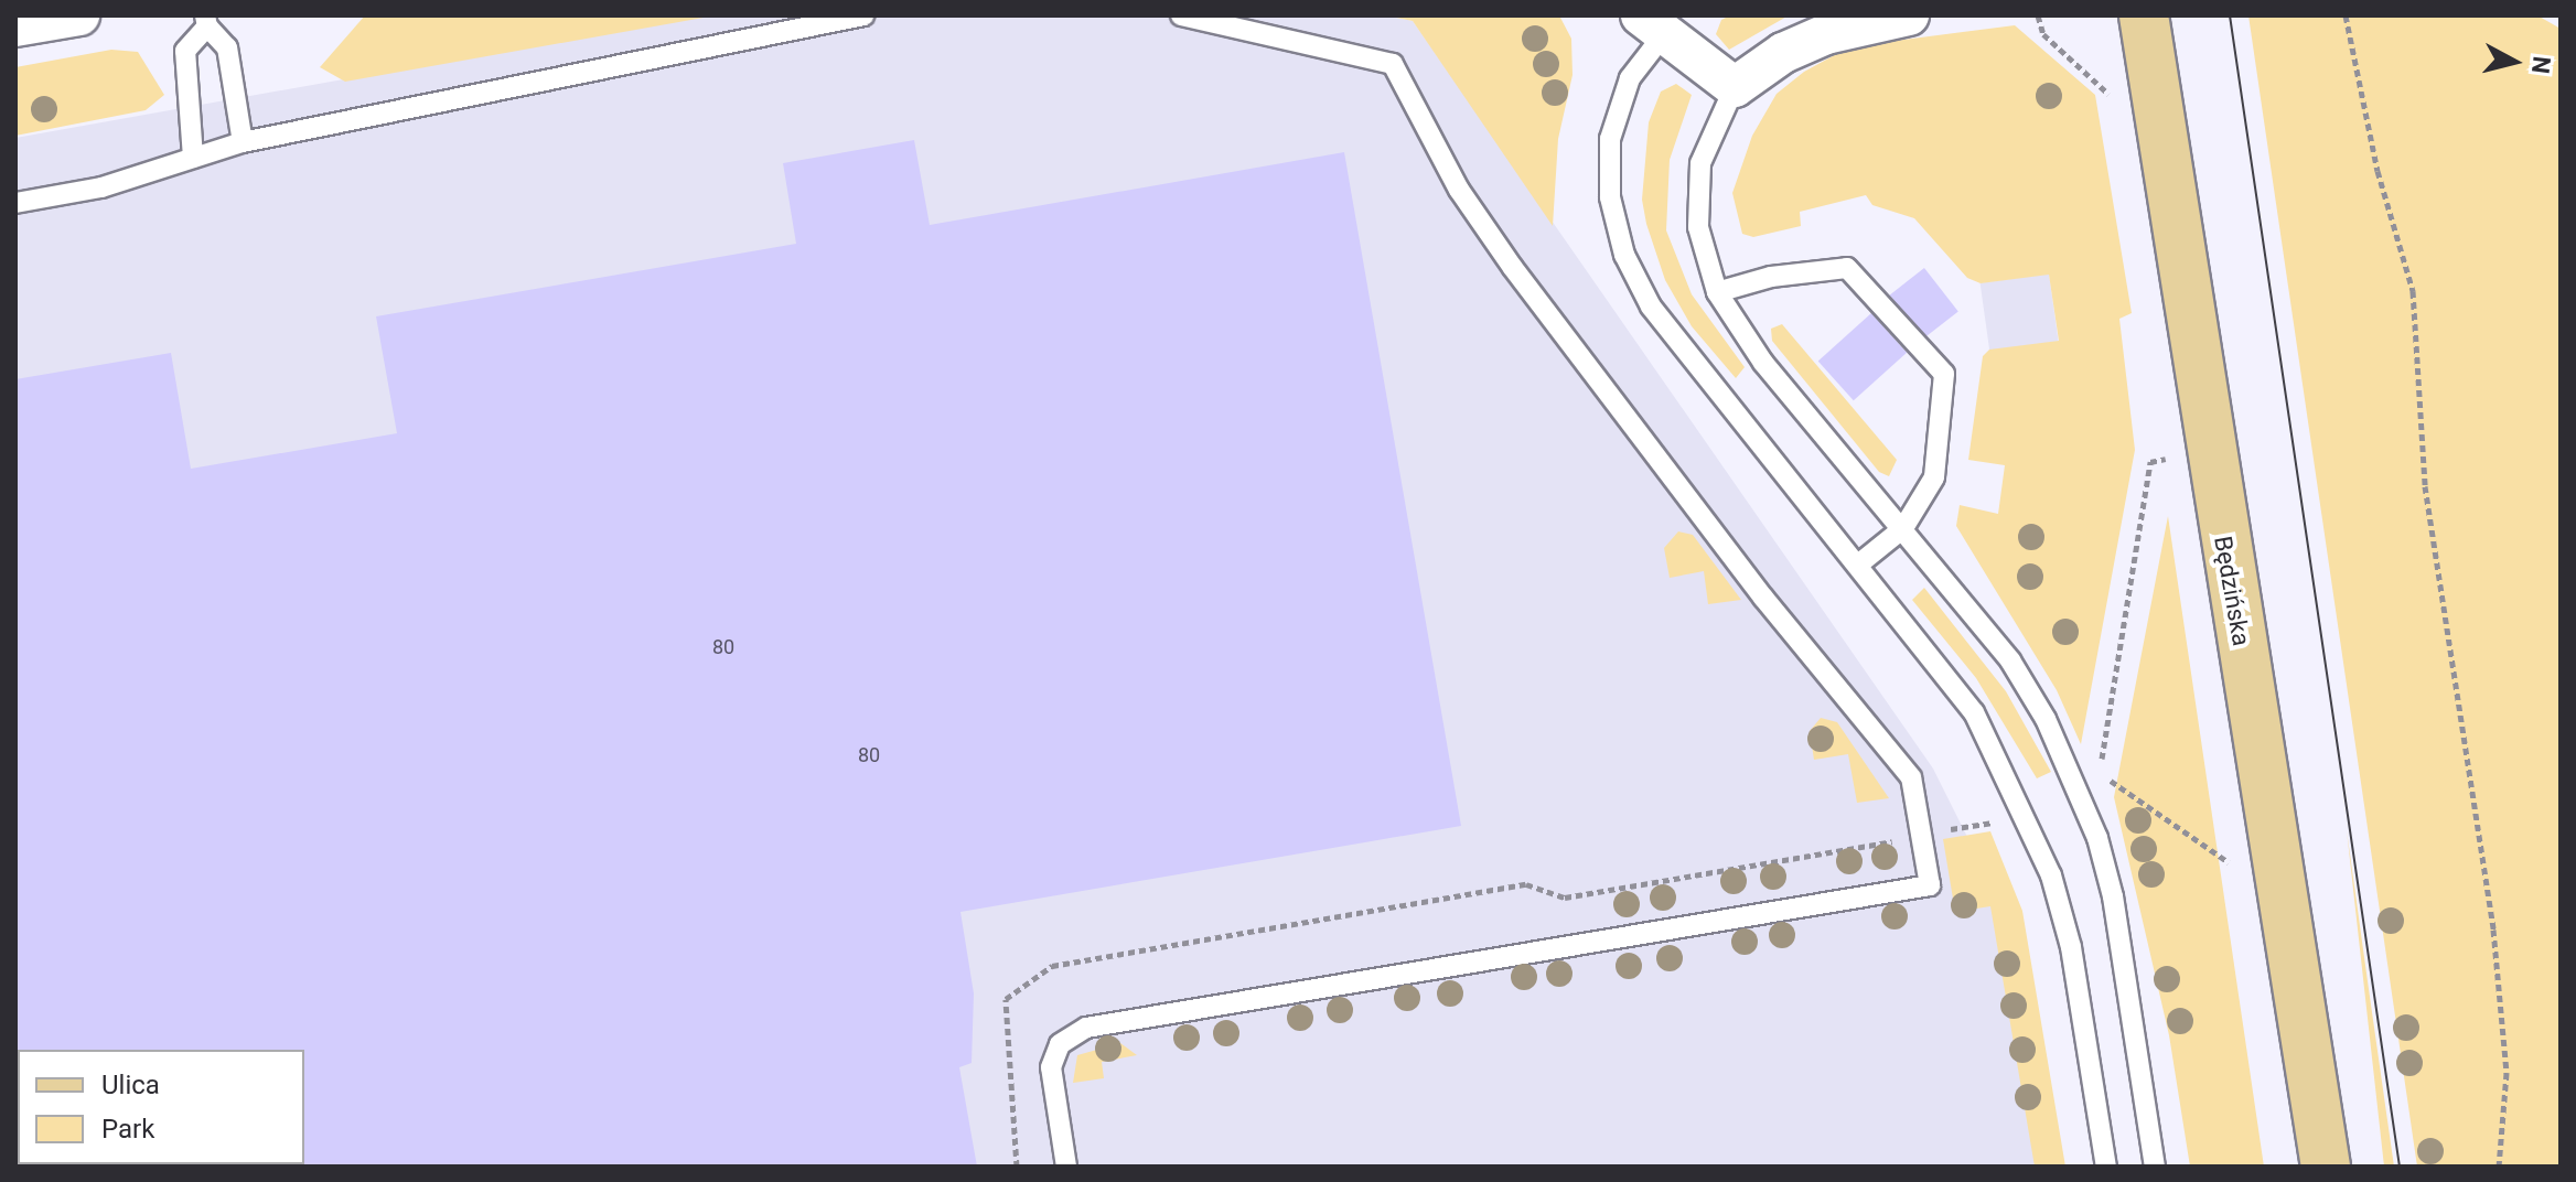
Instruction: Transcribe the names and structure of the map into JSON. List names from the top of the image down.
{
  "streets": {
    "main road": ["Będzińska"]
  },
  "house_numbers": ["80", "80"],
  "legend": ["Ulica", "Park"],
  "north": "right"
}
